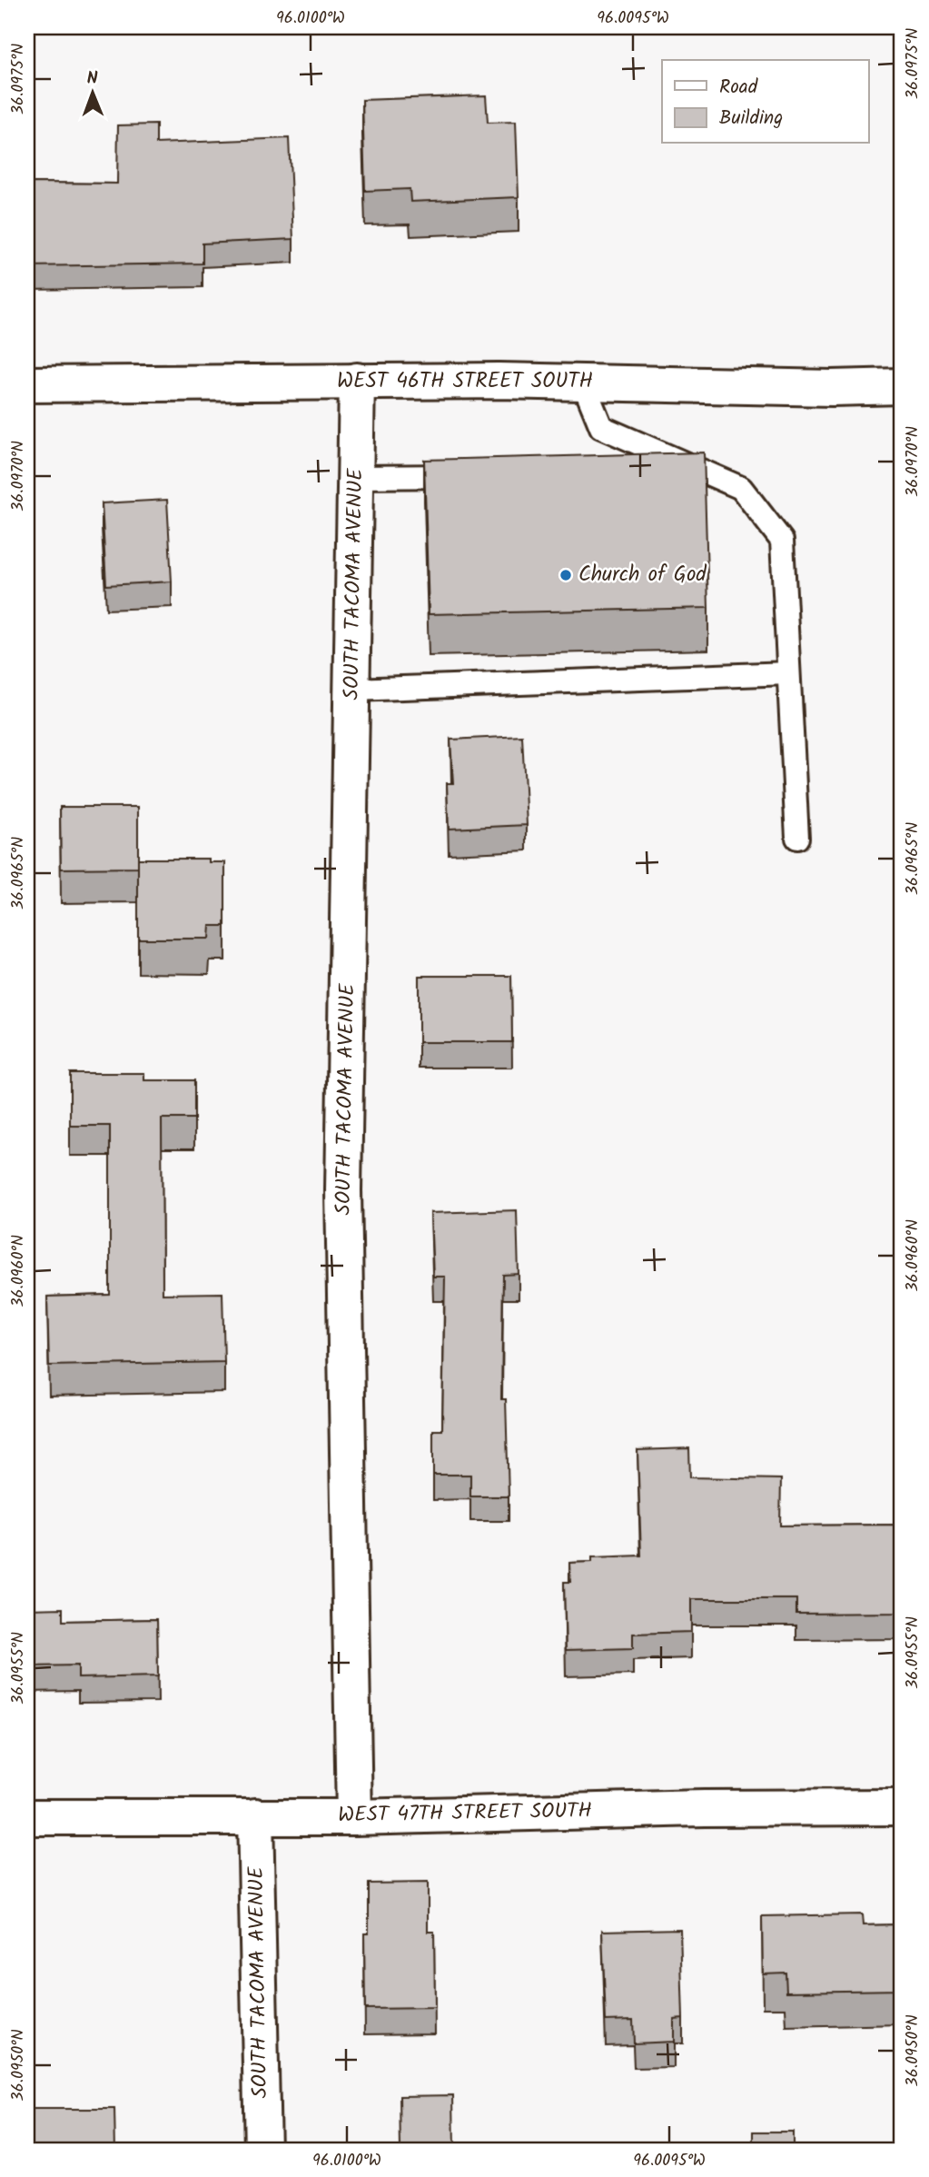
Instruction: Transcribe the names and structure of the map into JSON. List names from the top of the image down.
{
  "streets": {
    "street": ["WEST 46TH STREET SOUTH", "SOUTH TACOMA AVENUE", "WEST 47TH STREET SOUTH"]
  },
  "crossings": [
    ["WEST 46TH STREET SOUTH", "SOUTH TACOMA AVENUE"],
    ["SOUTH TACOMA AVENUE", "WEST 47TH STREET SOUTH"]
  ],
  "places": ["Church of God"],
  "legend": ["Road", "Building"],
  "north": "top",
  "coordinates": [
    "96.0100°W",
    "96.0095°W",
    "36.0975°N",
    "36.0970°N",
    "36.0965°N",
    "36.0960°N",
    "36.0955°N",
    "36.0950°N"
  ]
}
